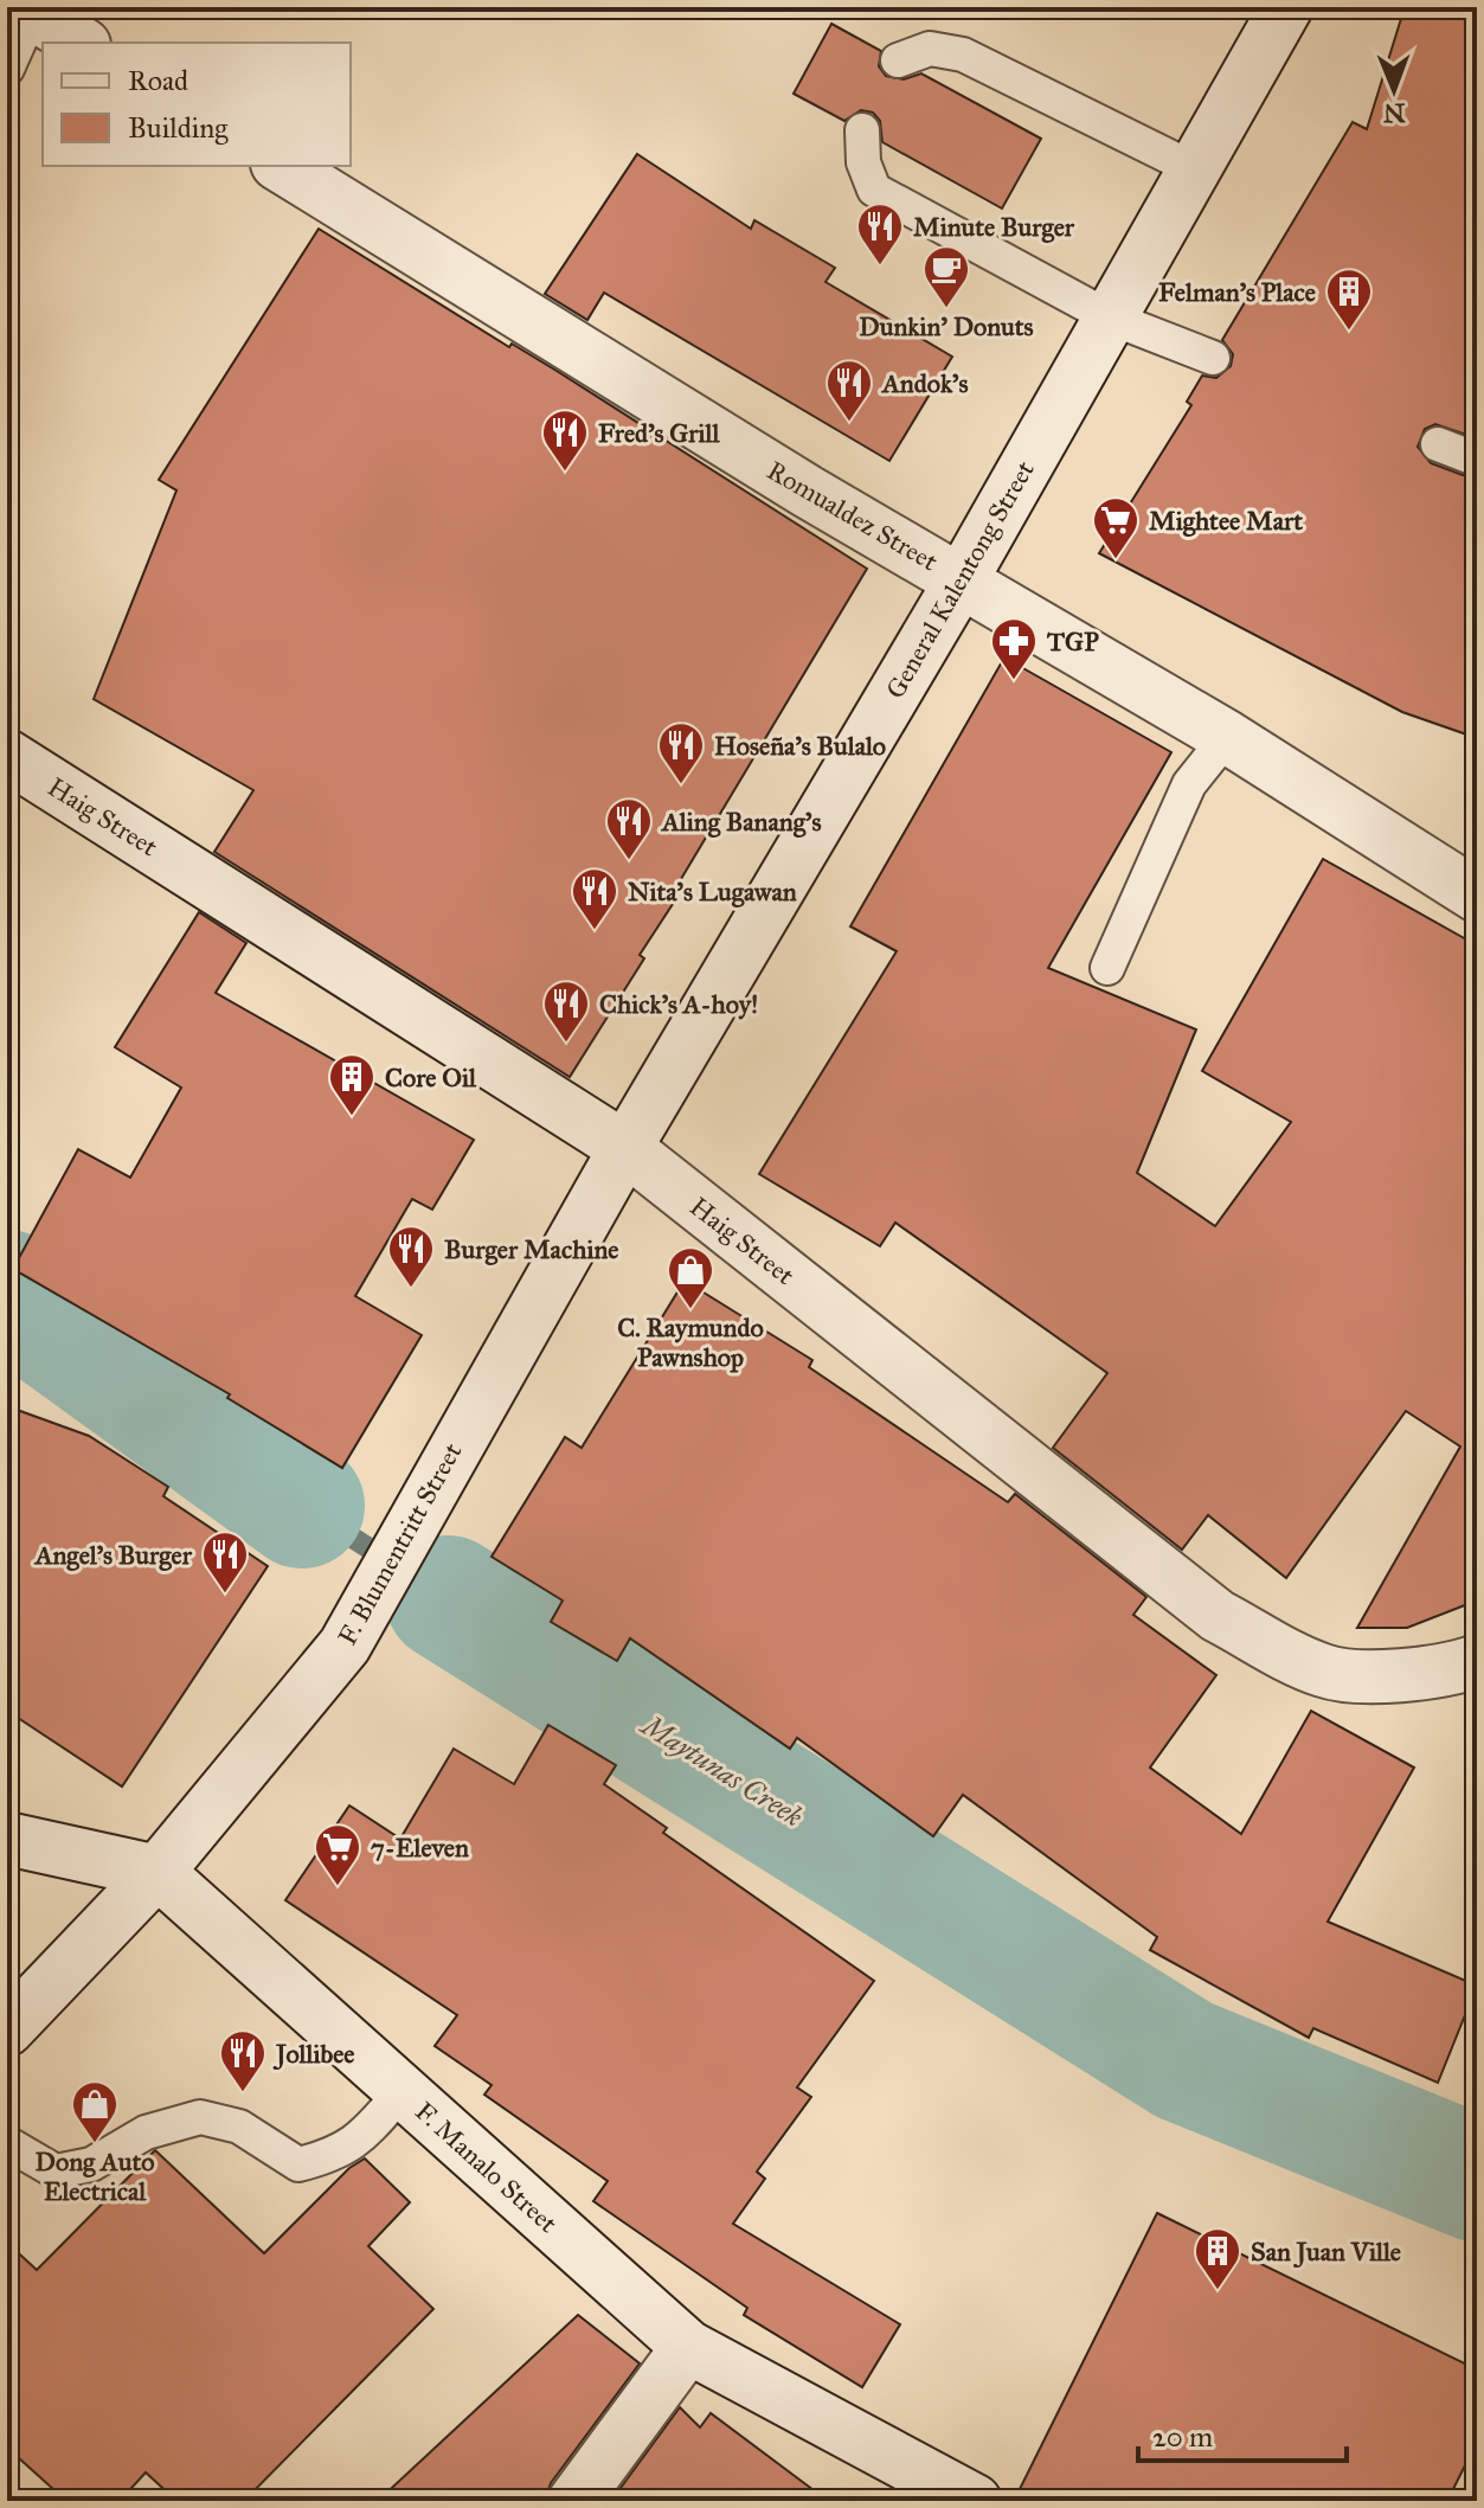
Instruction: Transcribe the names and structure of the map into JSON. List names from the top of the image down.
{
  "streets": {
    "street": [
      "Romualdez Street",
      "General Kalentong Street",
      "Haig Street",
      "F. Blumentritt Street",
      "F. Manalo Street"
    ]
  },
  "crossings": [
    ["Romualdez Street", "General Kalentong Street"],
    ["General Kalentong Street", "Haig Street"],
    ["General Kalentong Street", "F. Blumentritt Street"],
    ["Haig Street", "F. Blumentritt Street"],
    ["F. Blumentritt Street", "F. Manalo Street"]
  ],
  "water": ["Maytunas Creek"],
  "places": {
    "restaurant": [
      "Minute Burger",
      "Andok's",
      "Fred's Grill",
      "Hoseña's Bulalo",
      "Aling Banang's",
      "Nita's Lugawan",
      "Chick's A-hoy!",
      "Burger Machine",
      "Angel's Burger",
      "Jollibee"
    ],
    "cafe": ["Dunkin' Donuts"],
    "building": ["Felman's Place", "Core Oil", "San Juan Ville"],
    "supermarket": ["Mightee Mart", "7-Eleven"],
    "pharmacy": ["TGP"],
    "shop": ["C. Raymundo Pawnshop", "Dong Auto Electrical"]
  },
  "legend": ["Road", "Building"],
  "scale_bar": "20 m",
  "north": "bottom"
}
